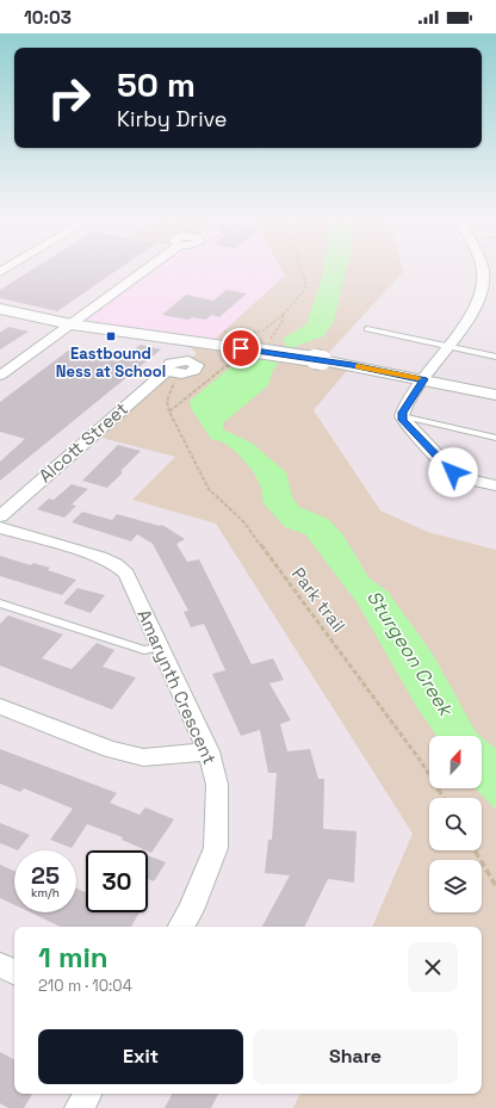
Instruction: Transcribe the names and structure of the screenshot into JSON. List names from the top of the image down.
{
  "streets": {
    "street": ["Alcott Street", "Amarynth Crescent"],
    "path": ["Park trail"]
  },
  "water": ["Sturgeon Creek"],
  "places": {
    "transit": ["Eastbound Ness at School"]
  },
  "north": "top",
  "page": {
    "status": "10:03",
    "turn": ["50 m", "Kirby Drive"],
    "speed": "25 km/h",
    "limit": "30",
    "heading": ["1 min", "210 m · 10:04"],
    "buttons": ["Exit", "Share"]
  }
}
